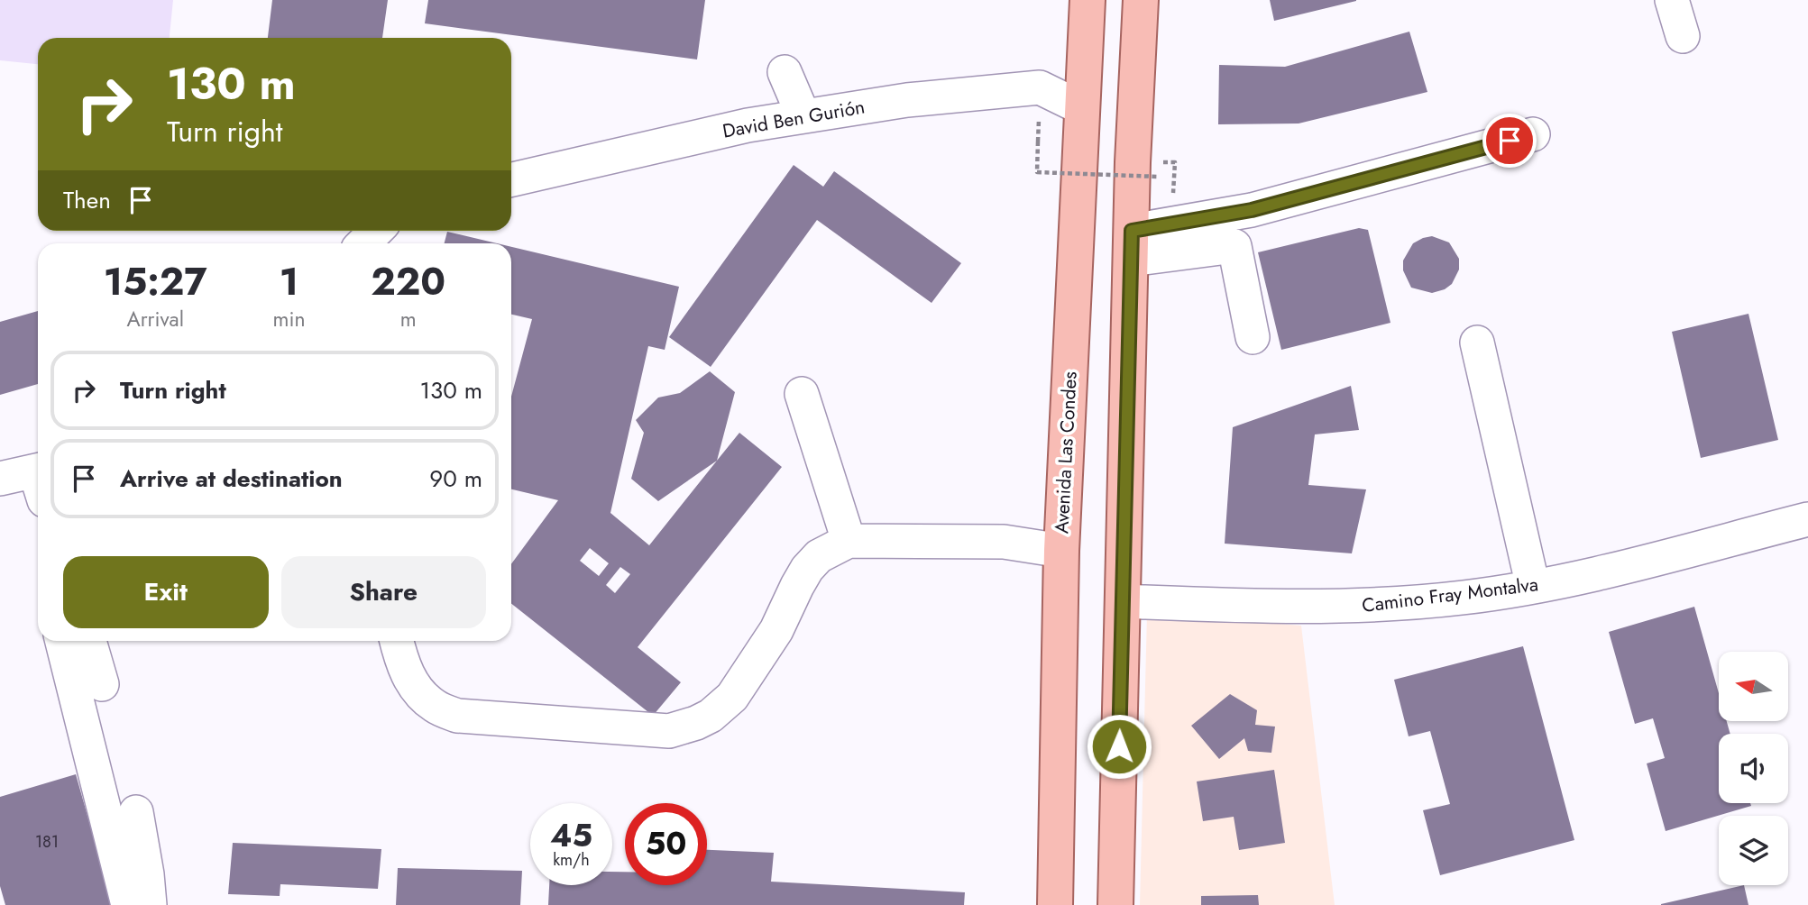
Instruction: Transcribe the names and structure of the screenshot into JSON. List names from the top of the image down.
{
  "streets": {
    "main road": ["Avenida Las Condes"],
    "street": ["David Ben Gurión", "Camino Fray Montalva"]
  },
  "crossings": [
    ["David Ben Gurión", "Avenida Las Condes"]
  ],
  "house_numbers": ["181"],
  "north": "left",
  "page": {
    "turn": ["130 m", "Turn right"],
    "then": "Then",
    "eta": [
      "15:27",
      "Arrival",
      "1",
      "min",
      "220",
      "m"
    ],
    "list": [
      {
        "name": "Turn right",
        "value": "130 m"
      },
      {
        "name": "Arrive at destination",
        "value": "90 m"
      }
    ],
    "buttons": ["Exit", "Share"],
    "speed": "45 km/h",
    "limit": "50"
  }
}
